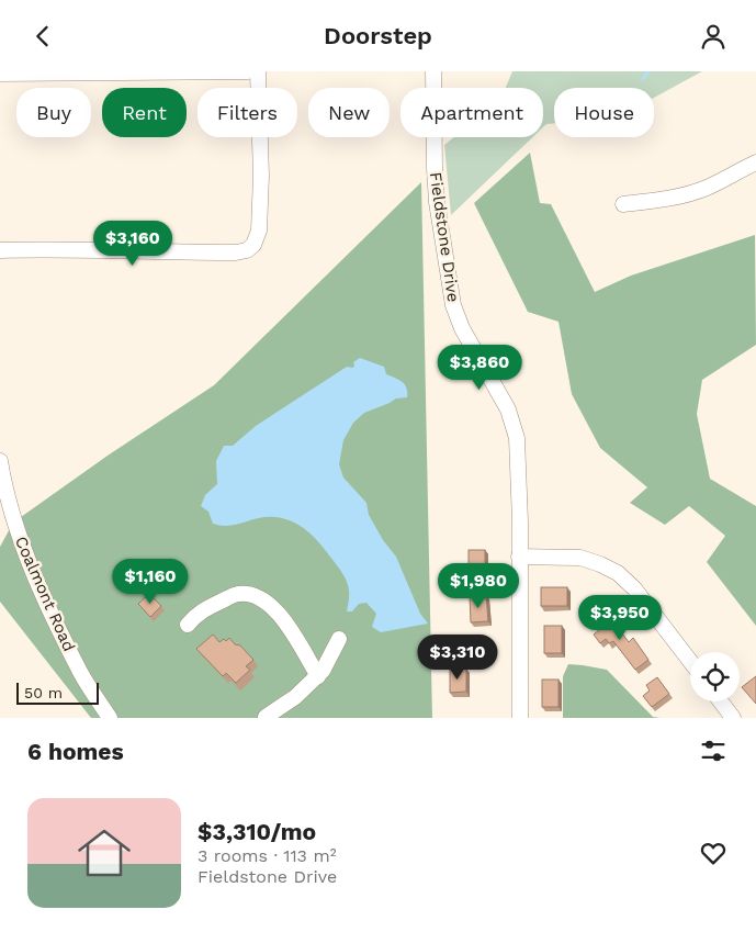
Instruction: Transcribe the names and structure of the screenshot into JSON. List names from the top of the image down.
{
  "streets": {
    "street": ["Fieldstone Drive", "Coalmont Road"]
  },
  "scale_bar": "50 m",
  "page": {
    "header": "Doorstep",
    "chip": [
      "Buy",
      "Rent",
      "Filters",
      "New",
      "Apartment",
      "House"
    ],
    "price": [
      "$3,160",
      "$3,860",
      "$1,160",
      "$1,980",
      "$3,950",
      "$3,310"
    ],
    "scale": "50 m",
    "heading": "6 homes",
    "list": [
      {
        "name": "$3,310/mo",
        "note": "3 rooms · 113 m² · Fieldstone Drive"
      }
    ]
  }
}
